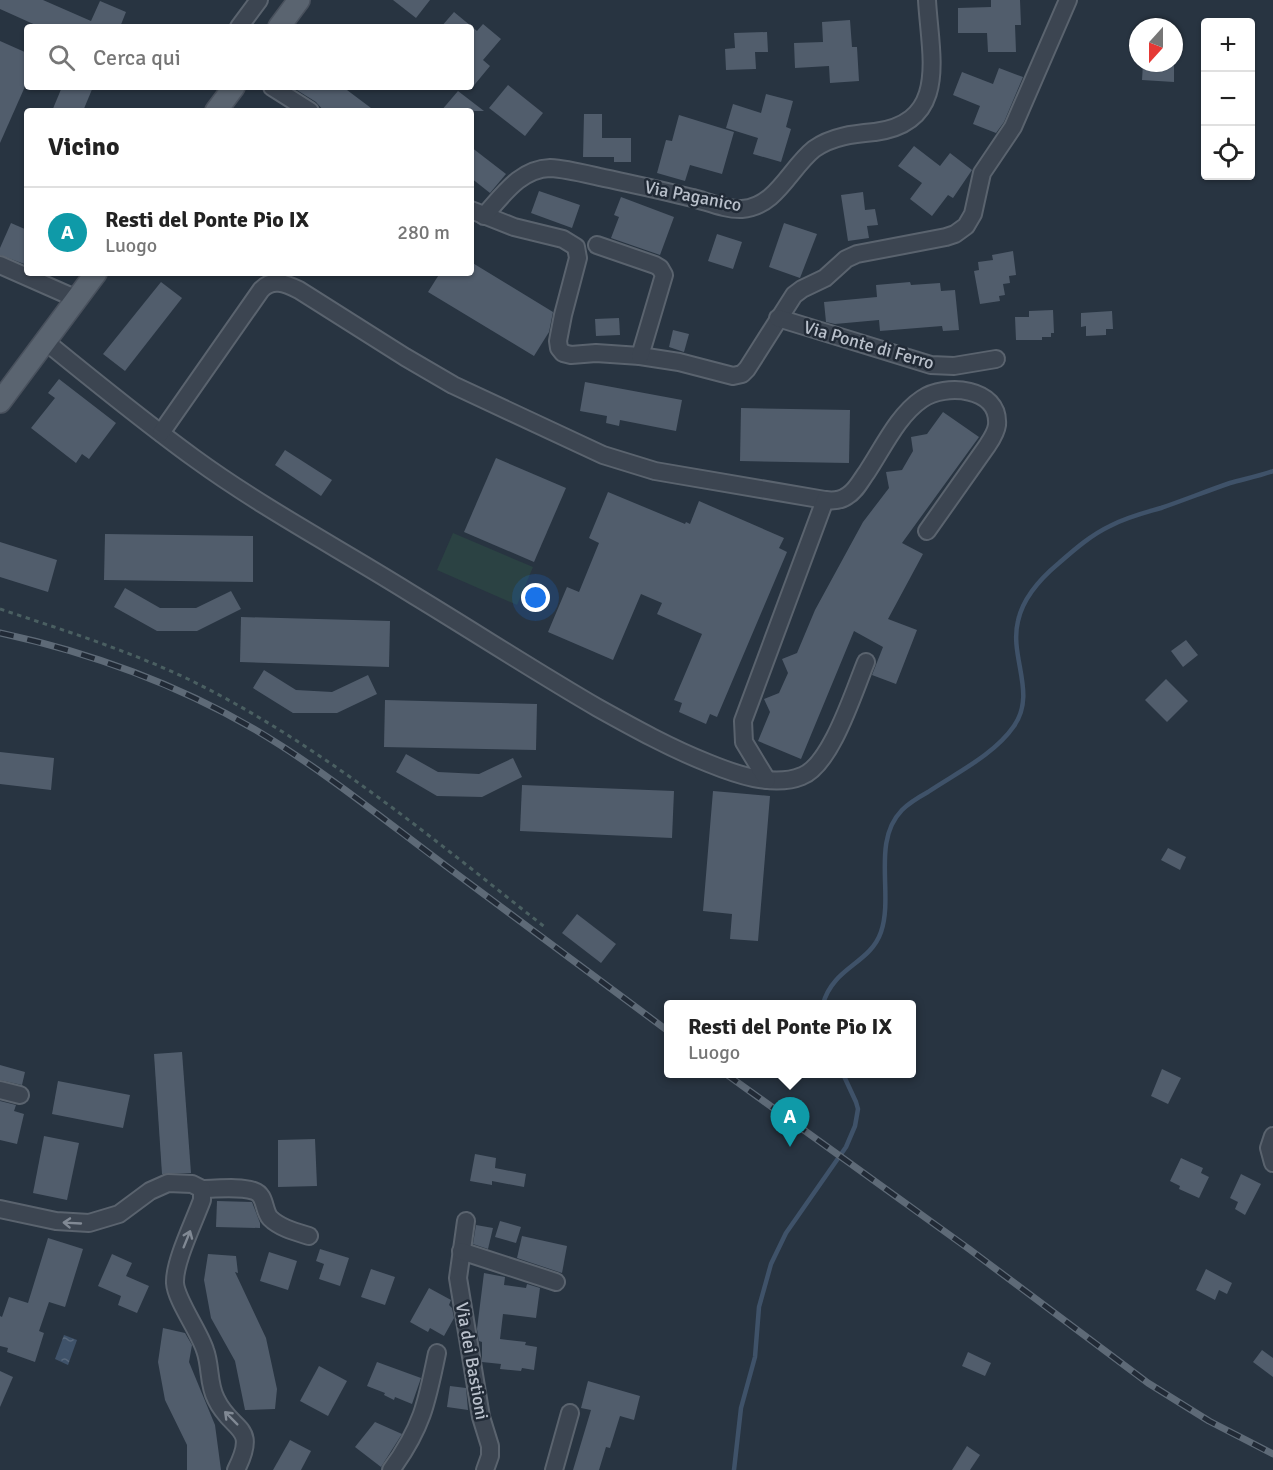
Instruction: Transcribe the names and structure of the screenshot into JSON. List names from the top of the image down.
{
  "streets": {
    "street": ["Via Paganico", "Via Ponte di Ferro", "Via dei Bastioni"]
  },
  "crossings": [
    ["Via Paganico", "Via Ponte di Ferro"]
  ],
  "north": "bottom",
  "page": {
    "map_buttons": ["+", "−"],
    "search": "Cerca qui",
    "heading": "Vicino",
    "list": [
      {
        "mark": "A",
        "name": "Resti del Ponte Pio IX",
        "note": "Luogo",
        "value": "280 m"
      }
    ],
    "popup": ["Resti del Ponte Pio IX", "Luogo"],
    "pins": "A"
  }
}
